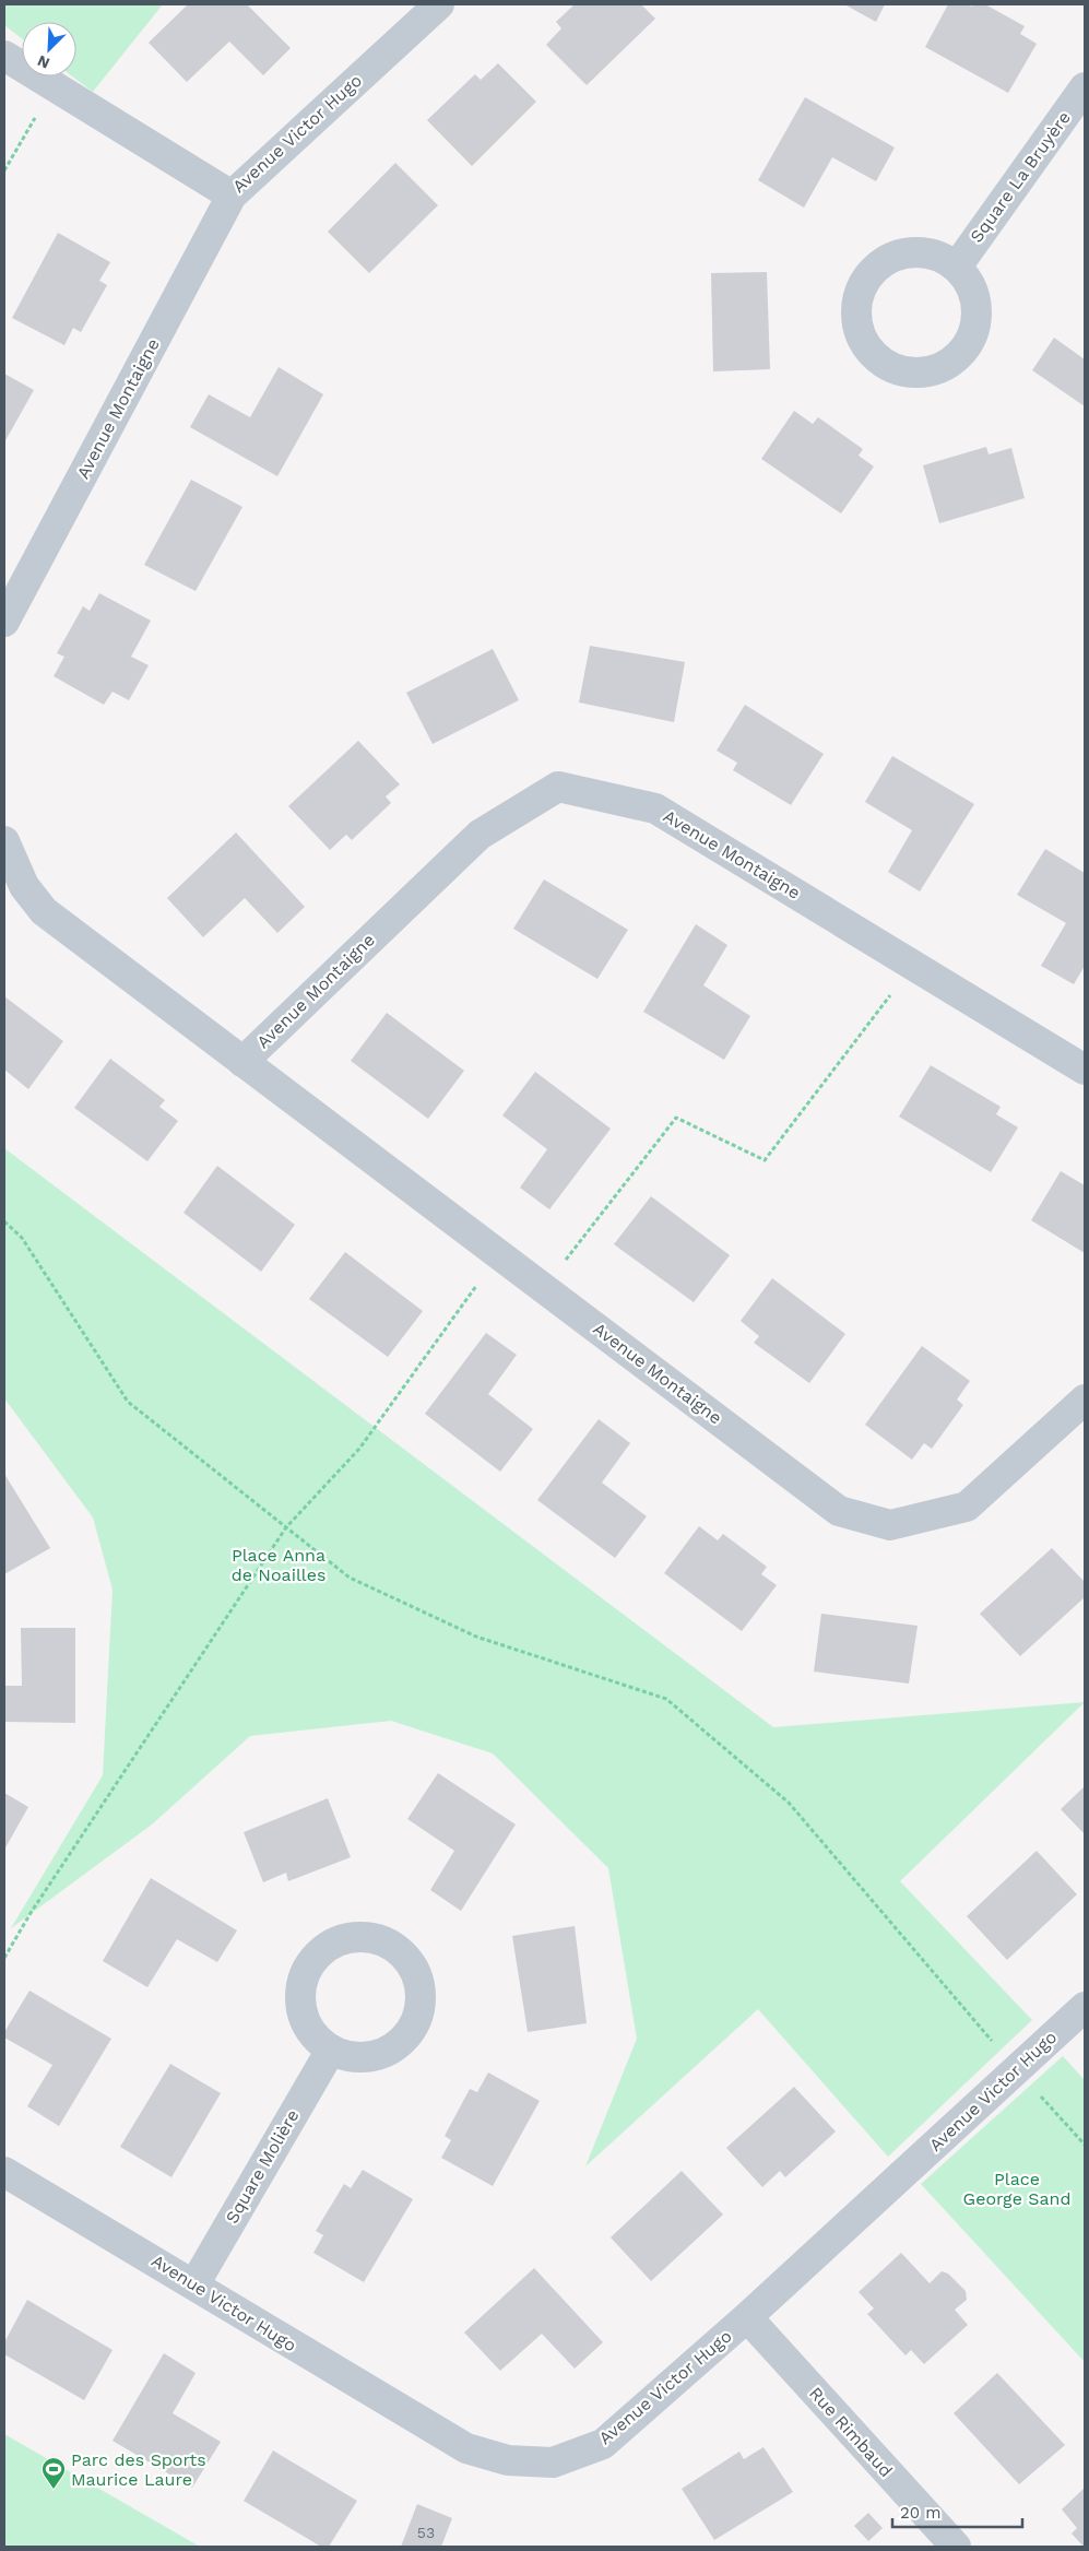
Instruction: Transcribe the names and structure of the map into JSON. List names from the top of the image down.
{
  "streets": {
    "street": [
      "Avenue Victor Hugo",
      "Square La Bruyère",
      "Avenue Montaigne",
      "Square Molière",
      "Rue Rimbaud"
    ]
  },
  "crossings": [
    ["Avenue Victor Hugo", "Avenue Montaigne"],
    ["Avenue Victor Hugo", "Square Molière"],
    ["Avenue Victor Hugo", "Rue Rimbaud"]
  ],
  "parks": ["Place Anna de Noailles", "Place George Sand"],
  "places": {
    "sports": ["Parc des Sports Maurice Laure"]
  },
  "house_numbers": ["53"],
  "scale_bar": "20 m",
  "north": "bottom left"
}
